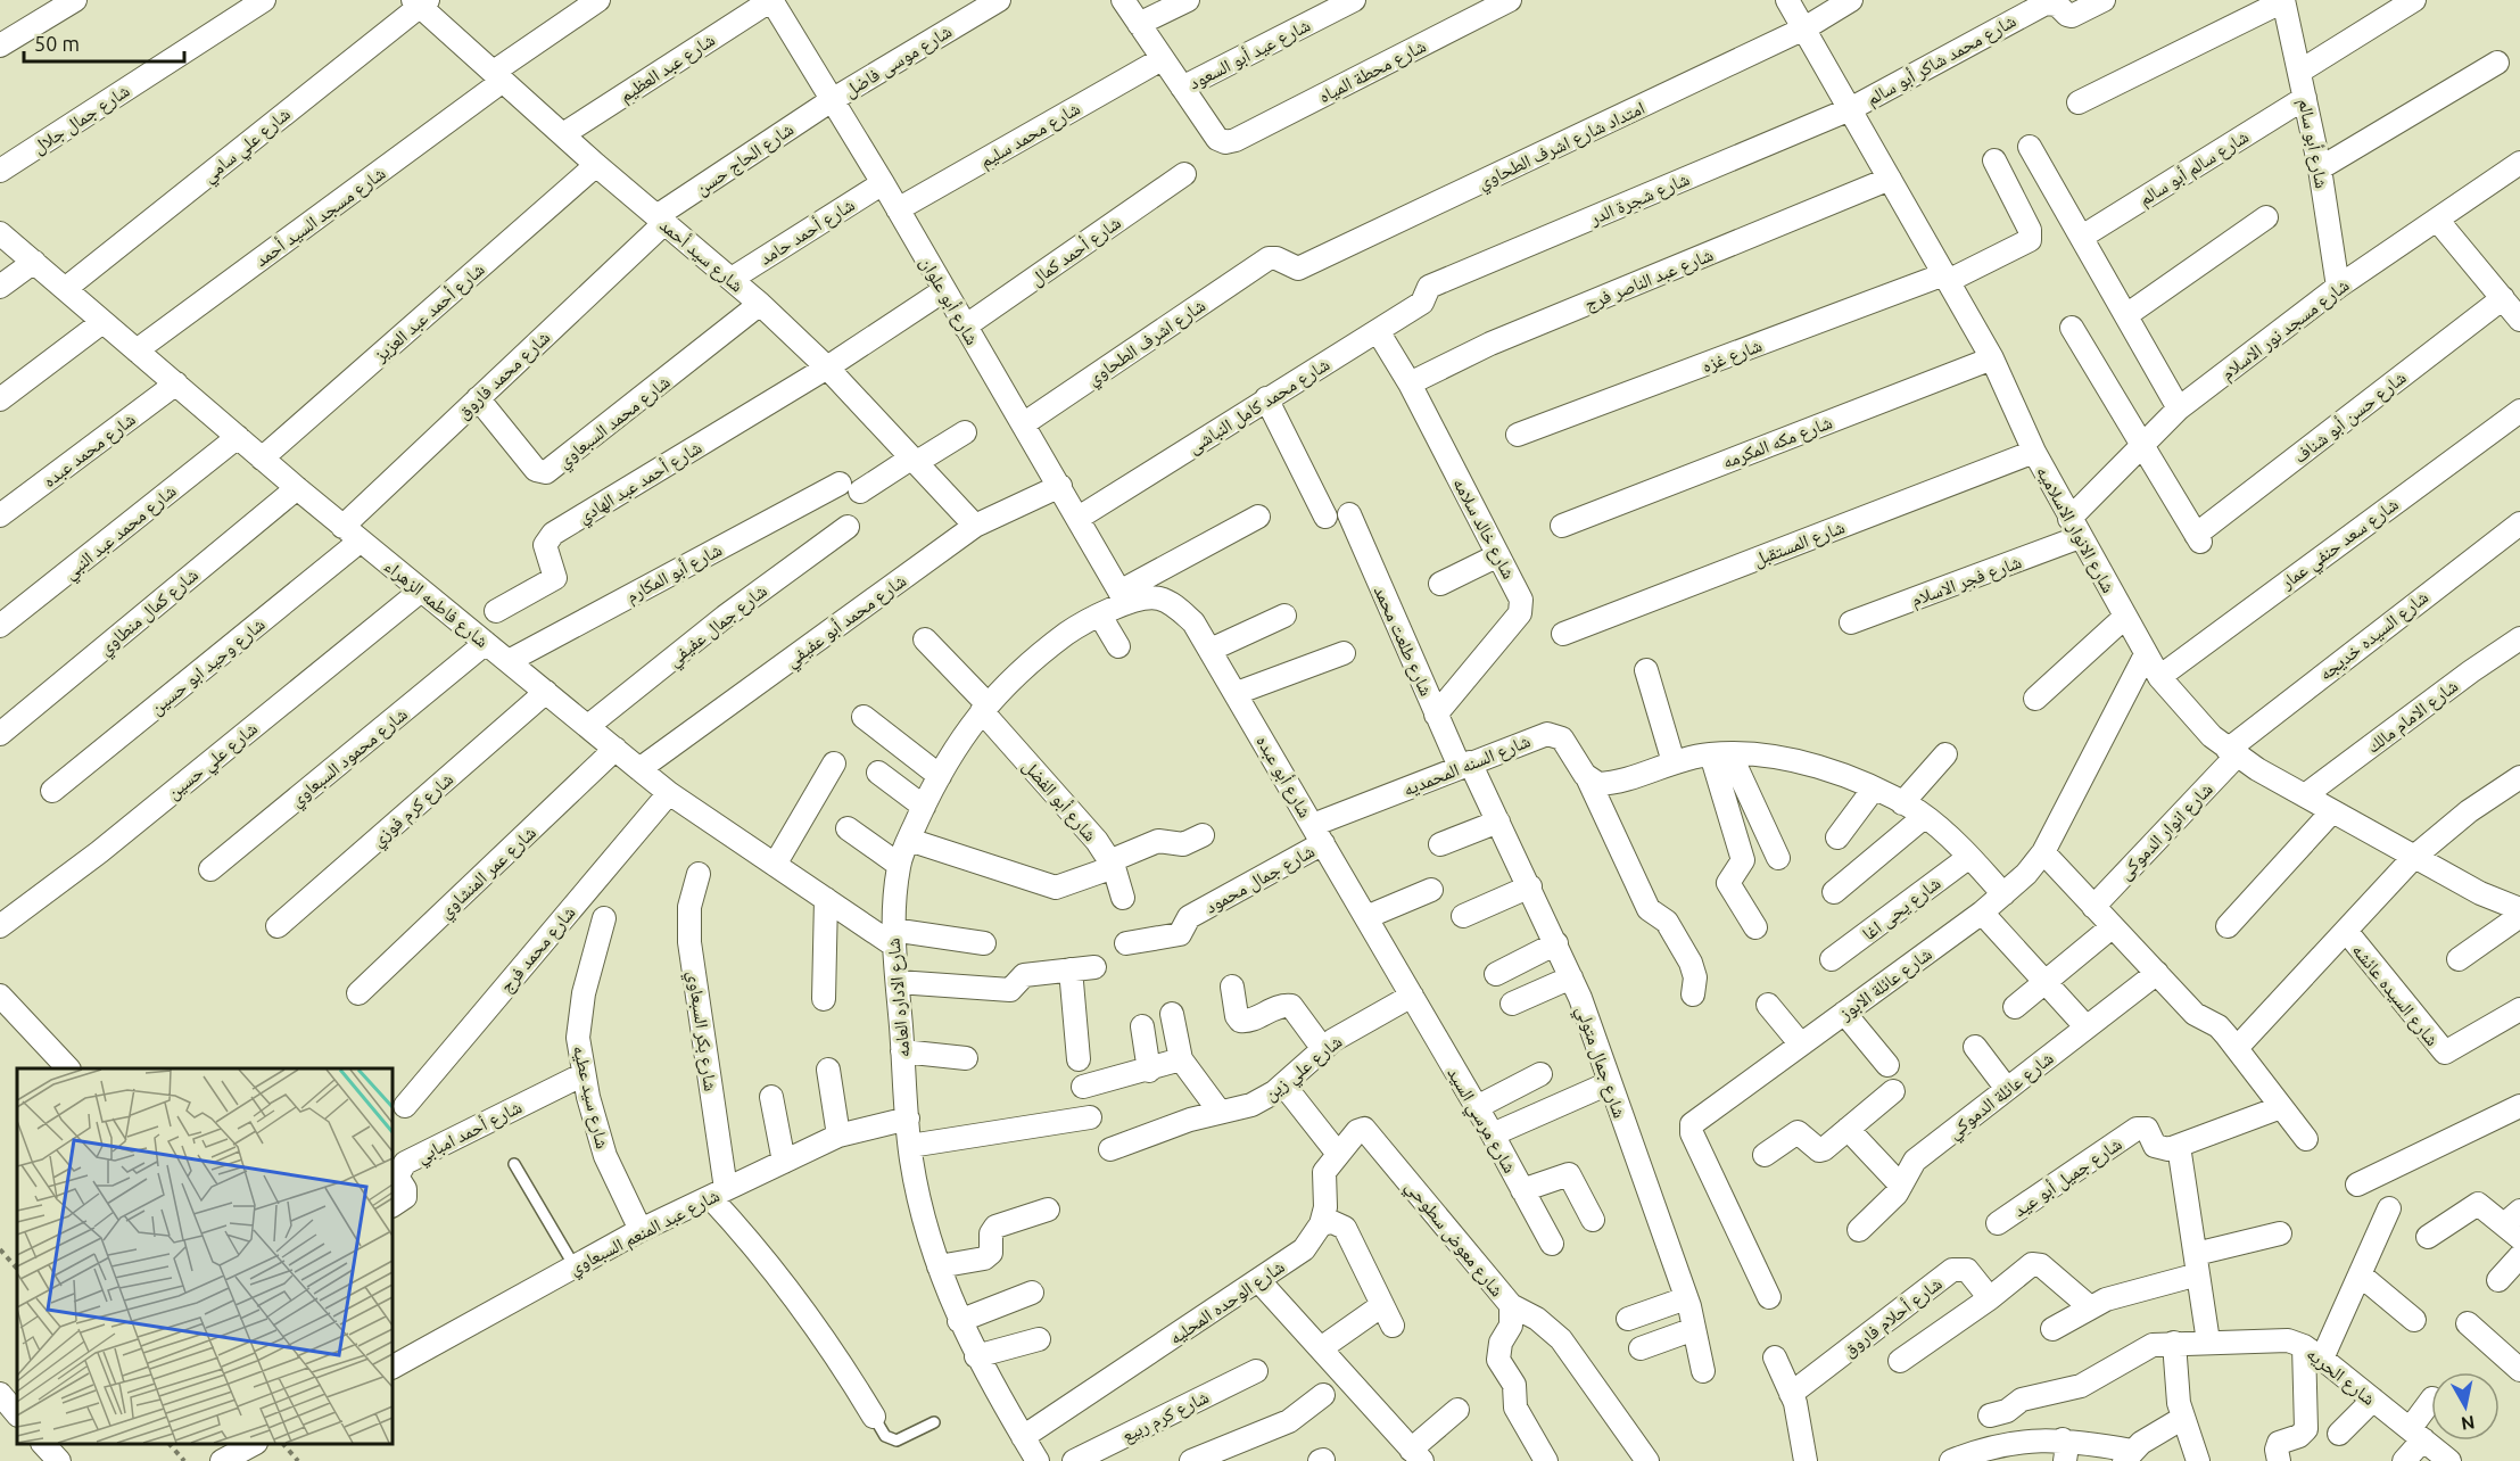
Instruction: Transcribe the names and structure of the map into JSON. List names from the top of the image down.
{
  "streets": {
    "street": [
      "شارع عيد أبو السعود",
      "شارع محمد شاكر أبو سالم",
      "شارع موسى فاضل",
      "شارع عبد العظيم",
      "شارع محطة المياه",
      "شارع جمال جلال",
      "شارع محمد سليم",
      "شارع أبو سالم",
      "شارع علي سامي",
      "امتداد شارع اشرف الطحاوي",
      "شارع الحاج حسن",
      "شارع سالم أبو سالم",
      "شارع شجرة الدر",
      "شارع مسجد السيد أحمد",
      "شارع أحمد حامد",
      "شارع أحمد كمال",
      "شارع سيد أحمد",
      "شارع عبد الناصر فرج",
      "شارع أبو علوان",
      "شارع أحمد عبد العزيز",
      "شارع مسجد نور الاسلام",
      "شارع اشرف الطحاوي",
      "شارع غزه",
      "شارع محمد فاروق",
      "شارع محمد كامل النباشى",
      "شارع حسن أبو شناف",
      "شارع محمد السبعاوي",
      "شارع مكه المكرمه",
      "شارع محمد عبده",
      "شارع أحمد عبد الهادي",
      "شارع خالد سلامه",
      "شارع الانوار الاسلاميه",
      "شارع محمد عبد النبي",
      "شارع المستقبل",
      "شارع سعد حنفي عمار",
      "شارع أبو المكارم",
      "شارع فجر الاسلام",
      "شارع فاطمه الزهراء",
      "شارع كمال منطاوي",
      "شارع محمد أبو عفيفي",
      "شارع جمال عفيفي",
      "شارع السيده خديجه",
      "شارع طلعت محمد",
      "شارع وحيد ابو حسين",
      "شارع الامام مالك",
      "شارع محمود السبعاوي",
      "شارع علي حسين",
      "شارع السنه المحمديه",
      "شارع أبو عبده",
      "شارع أبو الفضل",
      "شارع كرم فوزي",
      "شارع انوار الدموكى",
      "شارع عمر المنشاوي",
      "شارع جمال محمود",
      "شارع يحى اغا",
      "شارع محمد فرج",
      "شارع عائلة الابوز",
      "شارع السيده عائشه",
      "شارع الاداره العامه",
      "شارع بكر السبعاوي",
      "شارع جمال متولي",
      "شارع علي زين",
      "شارع عائلة الدموكي",
      "شارع سيد عطيه",
      "شارع مرسي السيد",
      "شارع أحمد امبابي",
      "شارع جميل أبو عيد",
      "شارع عبد المنعم السبعاوي",
      "شارع معوض سطوحي",
      "شارع الوحده المحليه",
      "شارع أحلام فاروق",
      "شارع الحريه",
      "شارع كرم ربيع"
    ]
  },
  "crossings": [
    ["شارع عيد أبو السعود", "شارع محطة المياه"],
    ["شارع محمد شاكر أبو سالم", "شارع شجرة الدر"],
    ["شارع محمد شاكر أبو سالم", "شارع الانوار الاسلاميه"],
    ["شارع موسى فاضل", "شارع الحاج حسن"],
    ["شارع موسى فاضل", "شارع أبو علوان"],
    ["شارع عبد العظيم", "شارع سيد أحمد"],
    ["شارع عبد العظيم", "شارع أبو علوان"],
    ["شارع محمد سليم", "شارع أبو علوان"],
    ["شارع أبو سالم", "شارع سالم أبو سالم"],
    ["شارع أبو سالم", "شارع مسجد نور الاسلام"],
    ["شارع علي سامي", "شارع سيد أحمد"],
    ["شارع علي سامي", "شارع فاطمه الزهراء"],
    ["امتداد شارع اشرف الطحاوي", "شارع اشرف الطحاوي"],
    ["امتداد شارع اشرف الطحاوي", "شارع الانوار الاسلاميه"],
    ["شارع الحاج حسن", "شارع سيد أحمد"],
    ["شارع الحاج حسن", "شارع أبو علوان"],
    ["شارع الحاج حسن", "شارع محمد فاروق"],
    ["شارع شجرة الدر", "شارع محمد كامل النباشى"],
    ["شارع شجرة الدر", "شارع الانوار الاسلاميه"],
    ["شارع مسجد السيد أحمد", "شارع سيد أحمد"],
    ["شارع مسجد السيد أحمد", "شارع فاطمه الزهراء"],
    ["شارع أحمد حامد", "شارع سيد أحمد"],
    ["شارع أحمد حامد", "شارع أبو علوان"],
    ["شارع أحمد كمال", "شارع أبو علوان"],
    ["شارع سيد أحمد", "شارع أحمد عبد العزيز"],
    ["شارع سيد أحمد", "شارع محمد فاروق"],
    ["شارع سيد أحمد", "شارع محمد السبعاوي"],
    ["شارع سيد أحمد", "شارع أحمد عبد الهادي"],
    ["شارع سيد أحمد", "شارع محمد أبو عفيفي"],
    ["شارع عبد الناصر فرج", "شارع خالد سلامه"],
    ["شارع عبد الناصر فرج", "شارع الانوار الاسلاميه"],
    ["شارع أبو علوان", "شارع اشرف الطحاوي"],
    ["شارع أبو علوان", "شارع محمد كامل النباشى"],
    ["شارع أبو علوان", "شارع محمد أبو عفيفي"],
    ["شارع أبو علوان", "شارع أبو عبده"],
    ["شارع أبو علوان", "شارع الاداره العامه"],
    ["شارع أحمد عبد العزيز", "شارع فاطمه الزهراء"],
    ["شارع مسجد نور الاسلام", "شارع حسن أبو شناف"],
    ["شارع مسجد نور الاسلام", "شارع الانوار الاسلاميه"],
    ["شارع مسجد نور الاسلام", "شارع فجر الاسلام"],
    ["شارع غزه", "شارع الانوار الاسلاميه"],
    ["شارع محمد فاروق", "شارع محمد السبعاوي"],
    ["شارع محمد فاروق", "شارع فاطمه الزهراء"],
    ["شارع محمد كامل النباشى", "شارع خالد سلامه"],
    ["شارع مكه المكرمه", "شارع الانوار الاسلاميه"],
    ["شارع محمد عبده", "شارع فاطمه الزهراء"],
    ["شارع خالد سلامه", "شارع طلعت محمد"],
    ["شارع الانوار الاسلاميه", "شارع المستقبل"],
    ["شارع الانوار الاسلاميه", "شارع سعد حنفي عمار"],
    ["شارع الانوار الاسلاميه", "شارع فجر الاسلام"],
    ["شارع الانوار الاسلاميه", "شارع السيده خديجه"],
    ["شارع الانوار الاسلاميه", "شارع الامام مالك"],
    ["شارع الانوار الاسلاميه", "شارع انوار الدموكى"],
    ["شارع الانوار الاسلاميه", "شارع عائلة الابوز"],
    ["شارع محمد عبد النبي", "شارع فاطمه الزهراء"],
    ["شارع أبو المكارم", "شارع فاطمه الزهراء"],
    ["شارع فاطمه الزهراء", "شارع كمال منطاوي"],
    ["شارع فاطمه الزهراء", "شارع محمد أبو عفيفي"],
    ["شارع فاطمه الزهراء", "شارع جمال عفيفي"],
    ["شارع فاطمه الزهراء", "شارع وحيد ابو حسين"],
    ["شارع فاطمه الزهراء", "شارع محمود السبعاوي"],
    ["شارع فاطمه الزهراء", "شارع علي حسين"],
    ["شارع فاطمه الزهراء", "شارع كرم فوزي"],
    ["شارع فاطمه الزهراء", "شارع عمر المنشاوي"],
    ["شارع فاطمه الزهراء", "شارع محمد فرج"],
    ["شارع فاطمه الزهراء", "شارع الاداره العامه"],
    ["شارع السيده خديجه", "شارع انوار الدموكى"],
    ["شارع طلعت محمد", "شارع السنه المحمديه"],
    ["شارع طلعت محمد", "شارع جمال متولي"],
    ["شارع السنه المحمديه", "شارع أبو عبده"],
    ["شارع السنه المحمديه", "شارع جمال محمود"],
    ["شارع السنه المحمديه", "شارع جمال متولي"],
    ["شارع أبو عبده", "شارع جمال محمود"],
    ["شارع أبو عبده", "شارع الاداره العامه"],
    ["شارع أبو عبده", "شارع علي زين"],
    ["شارع أبو عبده", "شارع مرسي السيد"],
    ["شارع أبو الفضل", "شارع الاداره العامه"],
    ["شارع الاداره العامه", "شارع عبد المنعم السبعاوي"],
    ["شارع الاداره العامه", "شارع الوحده المحليه"],
    ["شارع بكر السبعاوي", "شارع عبد المنعم السبعاوي"],
    ["شارع علي زين", "شارع مرسي السيد"],
    ["شارع سيد عطيه", "شارع أحمد امبابي"],
    ["شارع سيد عطيه", "شارع عبد المنعم السبعاوي"]
  ],
  "scale_bar": "50 m",
  "north": "bottom"
}
